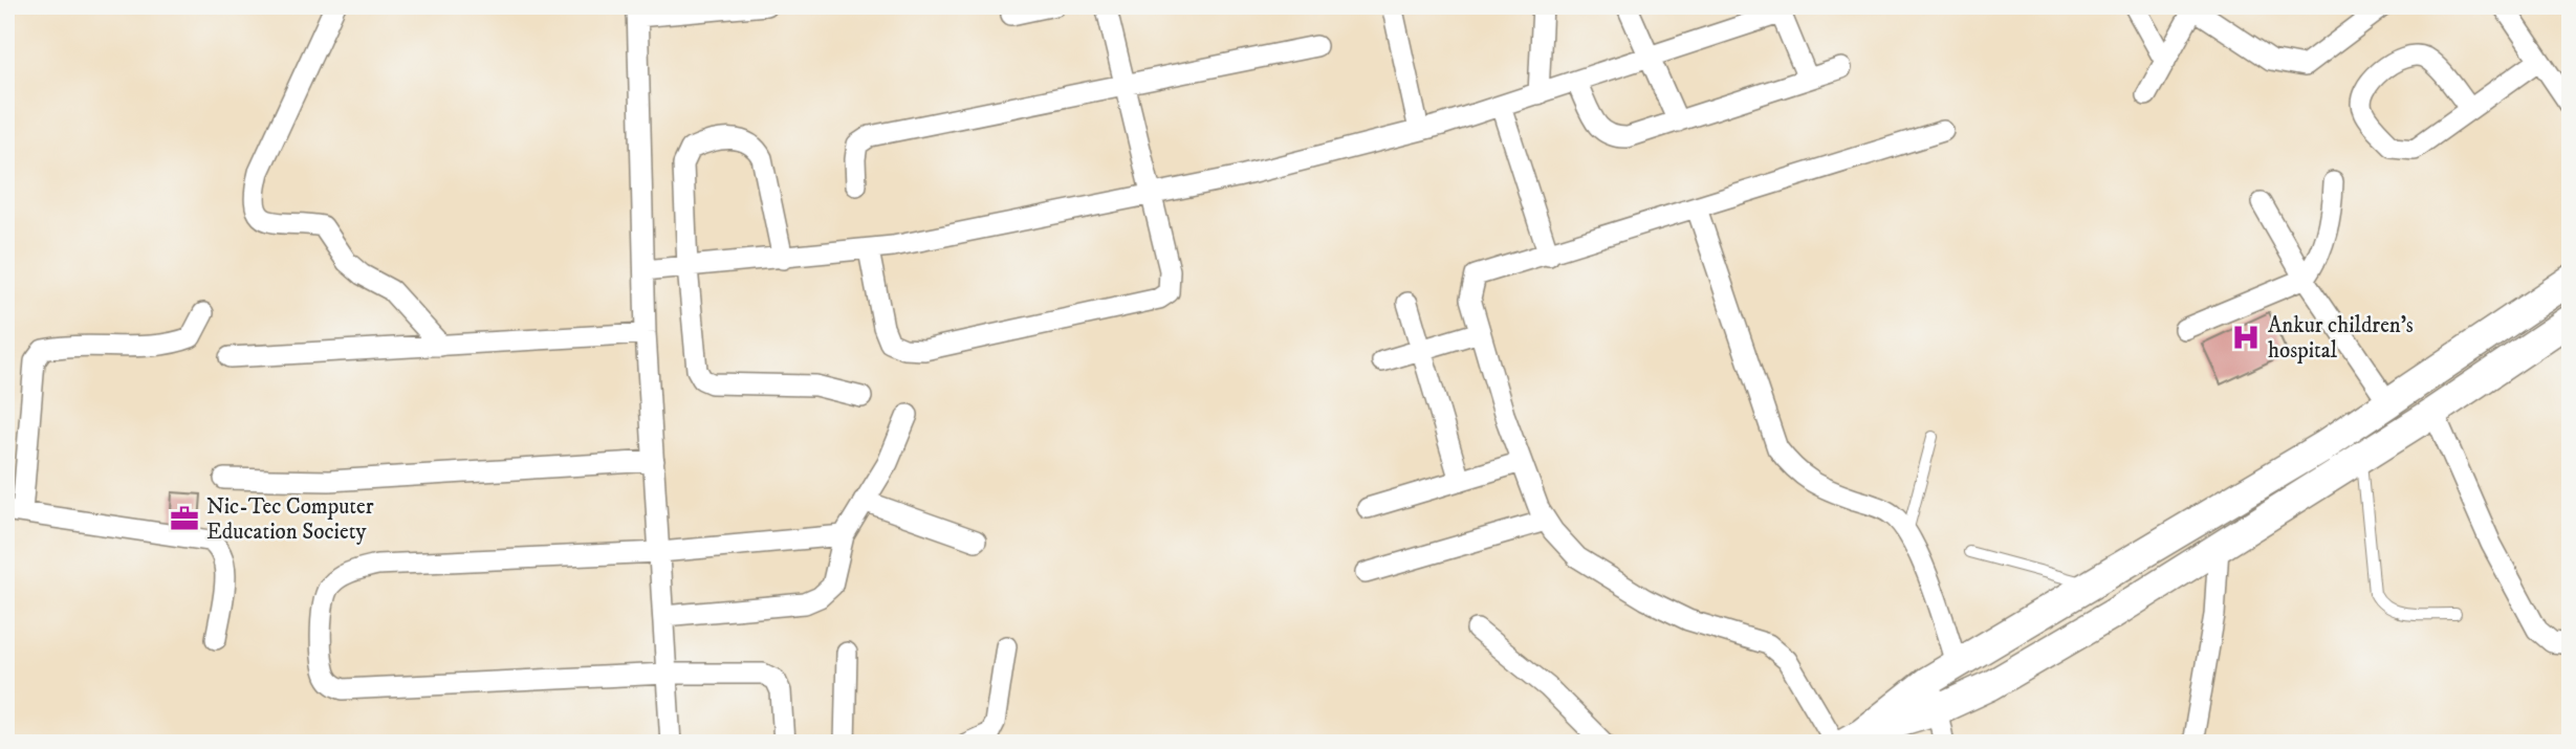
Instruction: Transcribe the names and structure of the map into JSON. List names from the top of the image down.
{
  "places": {
    "hospital": ["Ankur children's hospital"],
    "office": ["Nic-Tec Computer Education Society"]
  }
}
